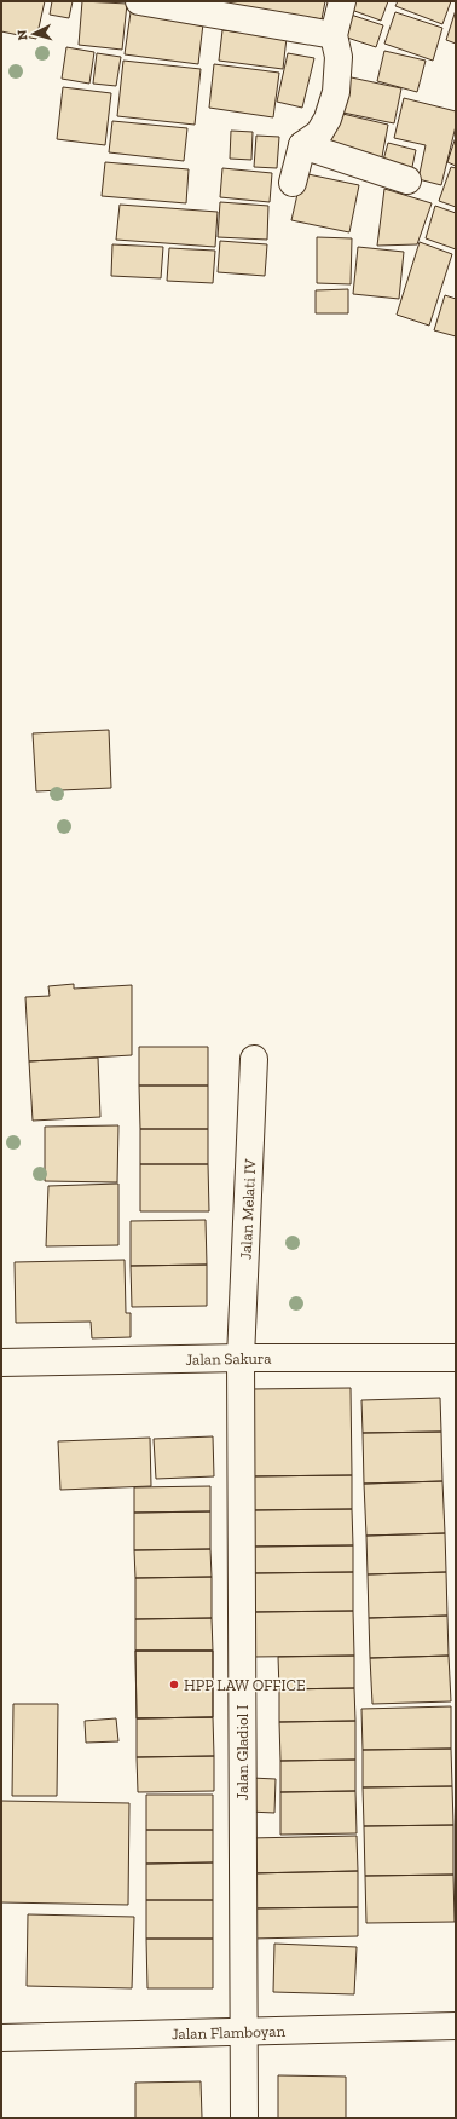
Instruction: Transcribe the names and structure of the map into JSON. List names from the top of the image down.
{
  "streets": {
    "street": [
      "Jalan Melati IV",
      "Jalan Sakura",
      "Jalan Gladiol I",
      "Jalan Flamboyan"
    ]
  },
  "crossings": [
    ["Jalan Melati IV", "Jalan Sakura"],
    ["Jalan Melati IV", "Jalan Gladiol I"],
    ["Jalan Sakura", "Jalan Gladiol I"],
    ["Jalan Gladiol I", "Jalan Flamboyan"]
  ],
  "places": ["HPP LAW OFFICE"],
  "north": "left"
}
